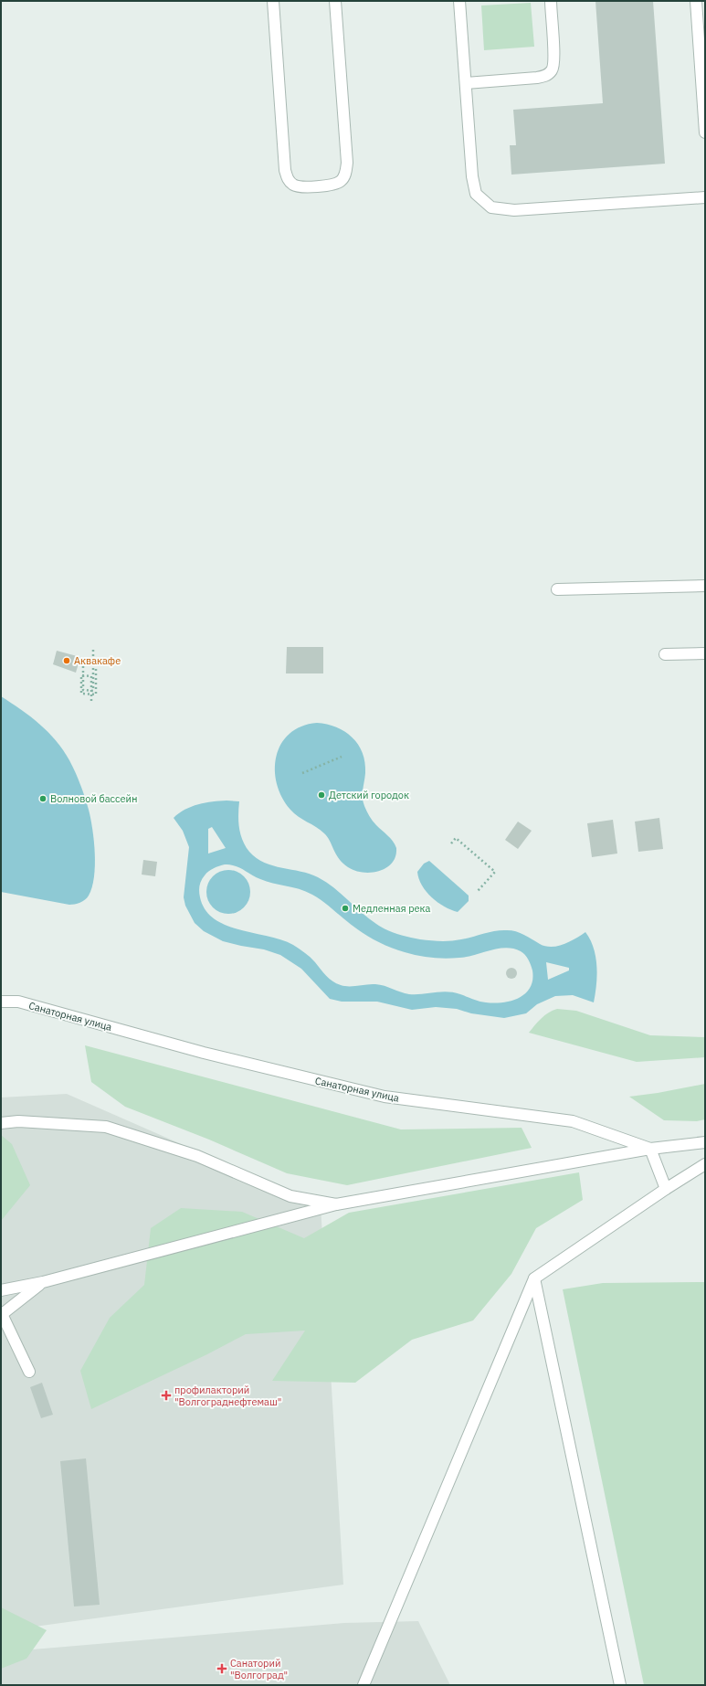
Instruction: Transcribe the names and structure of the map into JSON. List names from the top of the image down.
{
  "streets": {
    "street": ["Санаторная улица"]
  },
  "places": {
    "other": [
      "Аквакафе",
      "Детский городок",
      "Волновой бассейн",
      "Медленная река"
    ],
    "health": ["профилакторий \"Волгограднефтемаш\"", "Санаторий \"Волгоград\""]
  }
}
